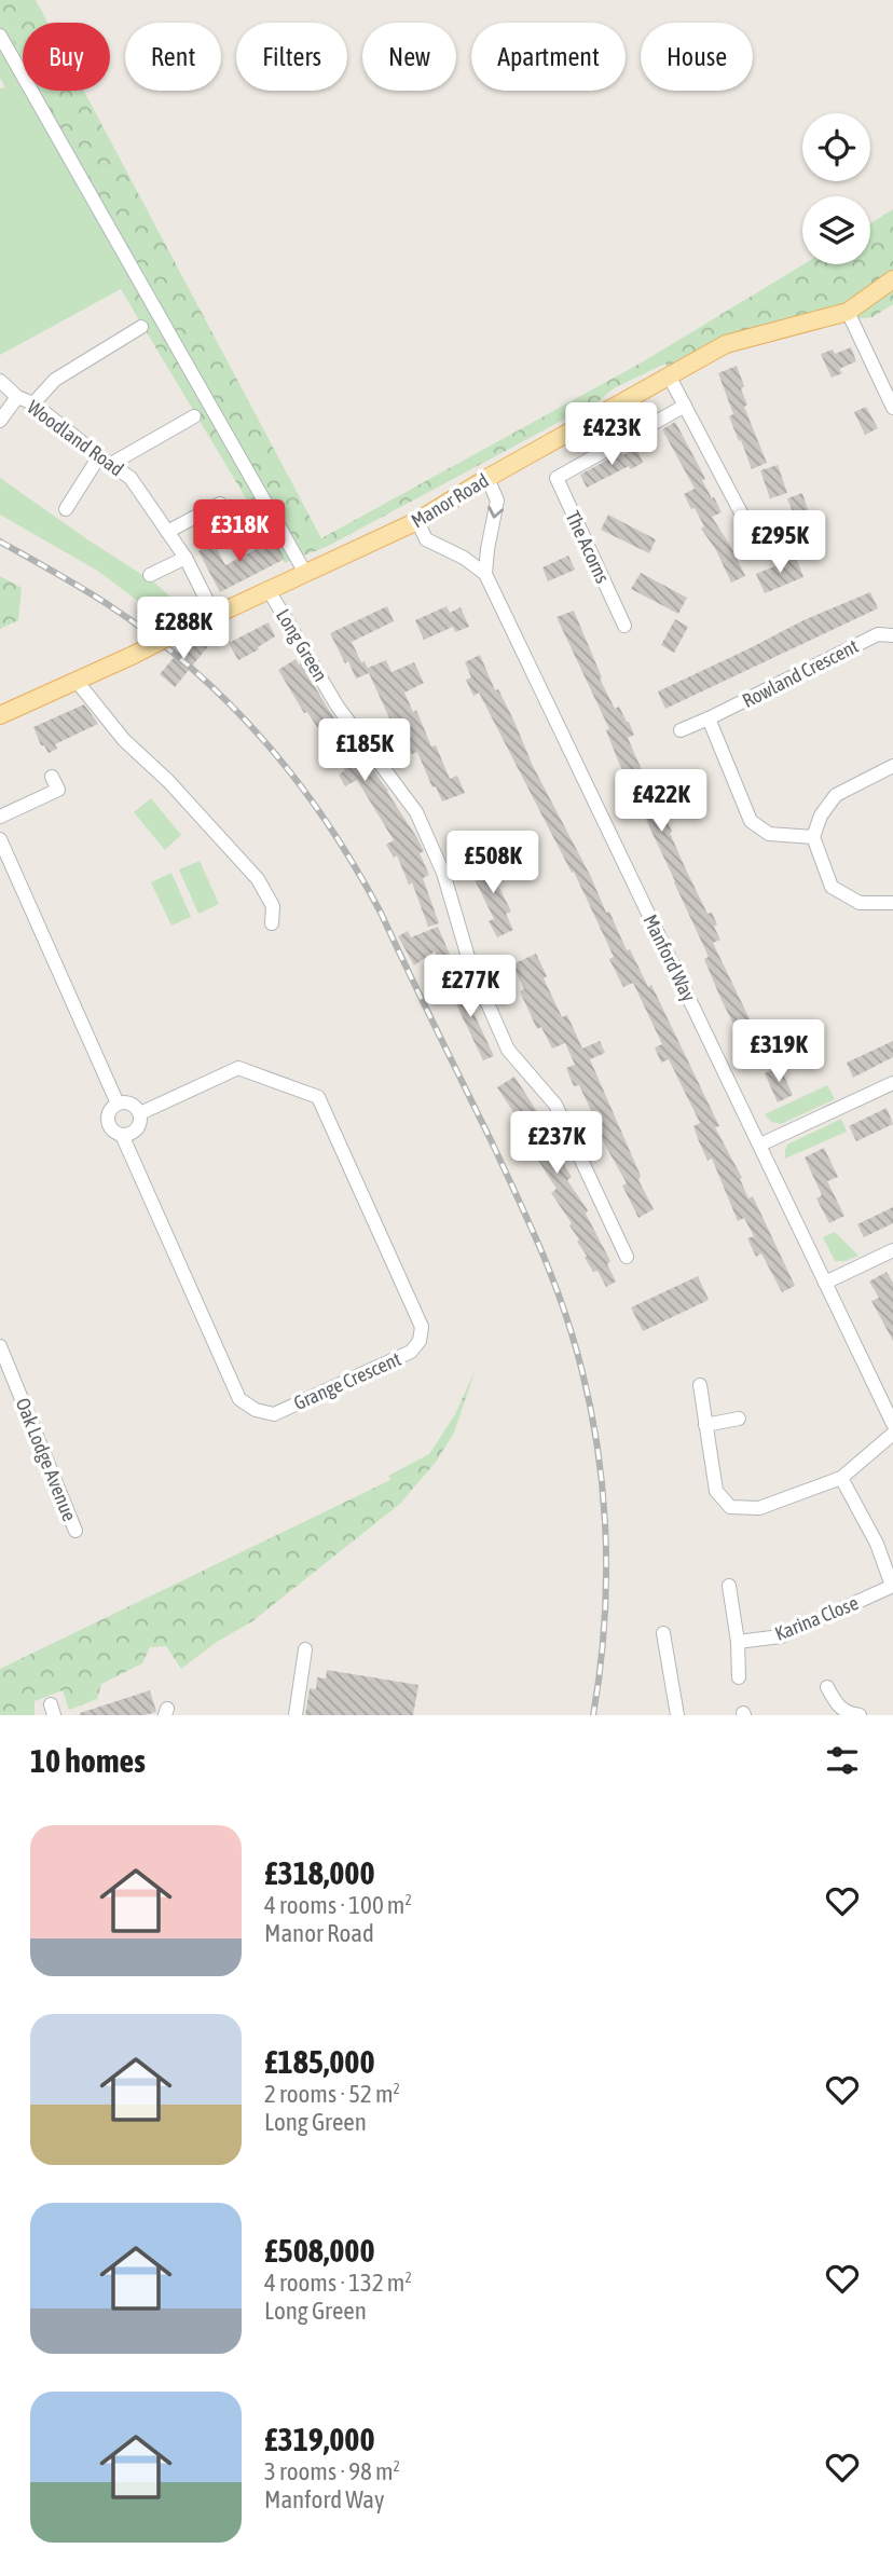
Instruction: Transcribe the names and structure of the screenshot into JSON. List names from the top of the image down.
{
  "streets": {
    "main road": ["Manor Road"],
    "street": [
      "Woodland Road",
      "The Acorns",
      "Long Green",
      "Rowland Crescent",
      "Manford Way",
      "Grange Crescent",
      "Oak Lodge Avenue",
      "Karina Close"
    ]
  },
  "crossings": [
    ["Woodland Road", "Manor Road"],
    ["Manor Road", "Long Green"]
  ],
  "page": {
    "chip": [
      "Buy",
      "Rent",
      "Filters",
      "New",
      "Apartment",
      "House"
    ],
    "price": [
      "£423K",
      "£318K",
      "£295K",
      "£288K",
      "£185K",
      "£422K",
      "£508K",
      "£277K",
      "£319K",
      "£237K"
    ],
    "heading": "10 homes",
    "list": [
      {
        "name": "£318,000",
        "note": "4 rooms · 100 m² · Manor Road"
      },
      {
        "name": "£185,000",
        "note": "2 rooms · 52 m² · Long Green"
      },
      {
        "name": "£508,000",
        "note": "4 rooms · 132 m² · Long Green"
      },
      {
        "name": "£319,000",
        "note": "3 rooms · 98 m² · Manford Way"
      }
    ]
  }
}
